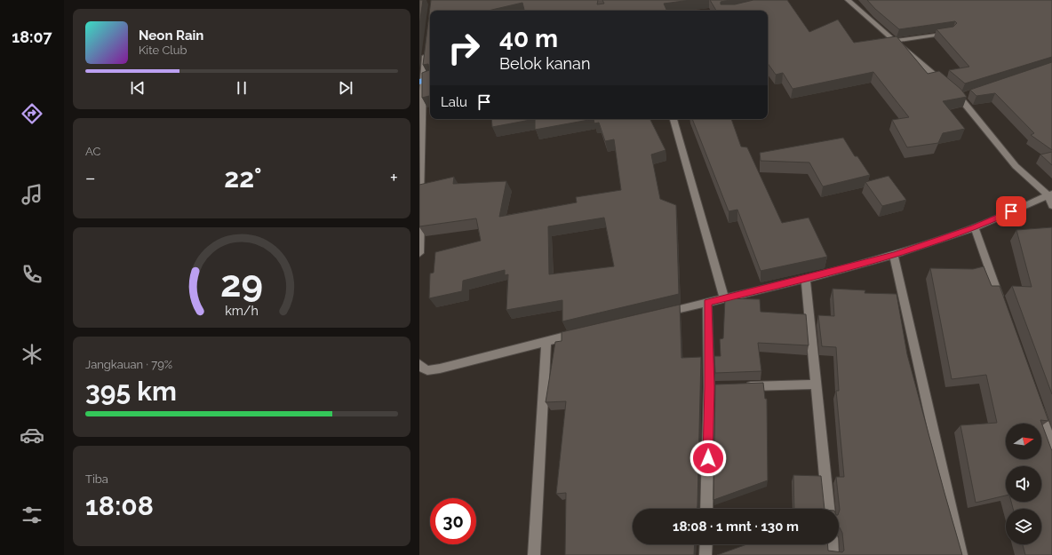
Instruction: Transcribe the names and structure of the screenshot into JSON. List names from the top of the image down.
{
  "north": "right",
  "page": {
    "tabs": "18:07",
    "turn": ["40 m", "Belok kanan"],
    "song": ["Neon Rain", "Kite Club"],
    "then": "Lalu",
    "tile": [
      "AC",
      ["Jangkauan · 79%", "395 km"],
      ["Tiba", "18:08"]
    ],
    "heat": ["−", "22°", "+"],
    "limit": "30",
    "trip": "18:08 · 1 mnt · 130 m",
    "gauge": ["29", "km/h"]
  }
}
